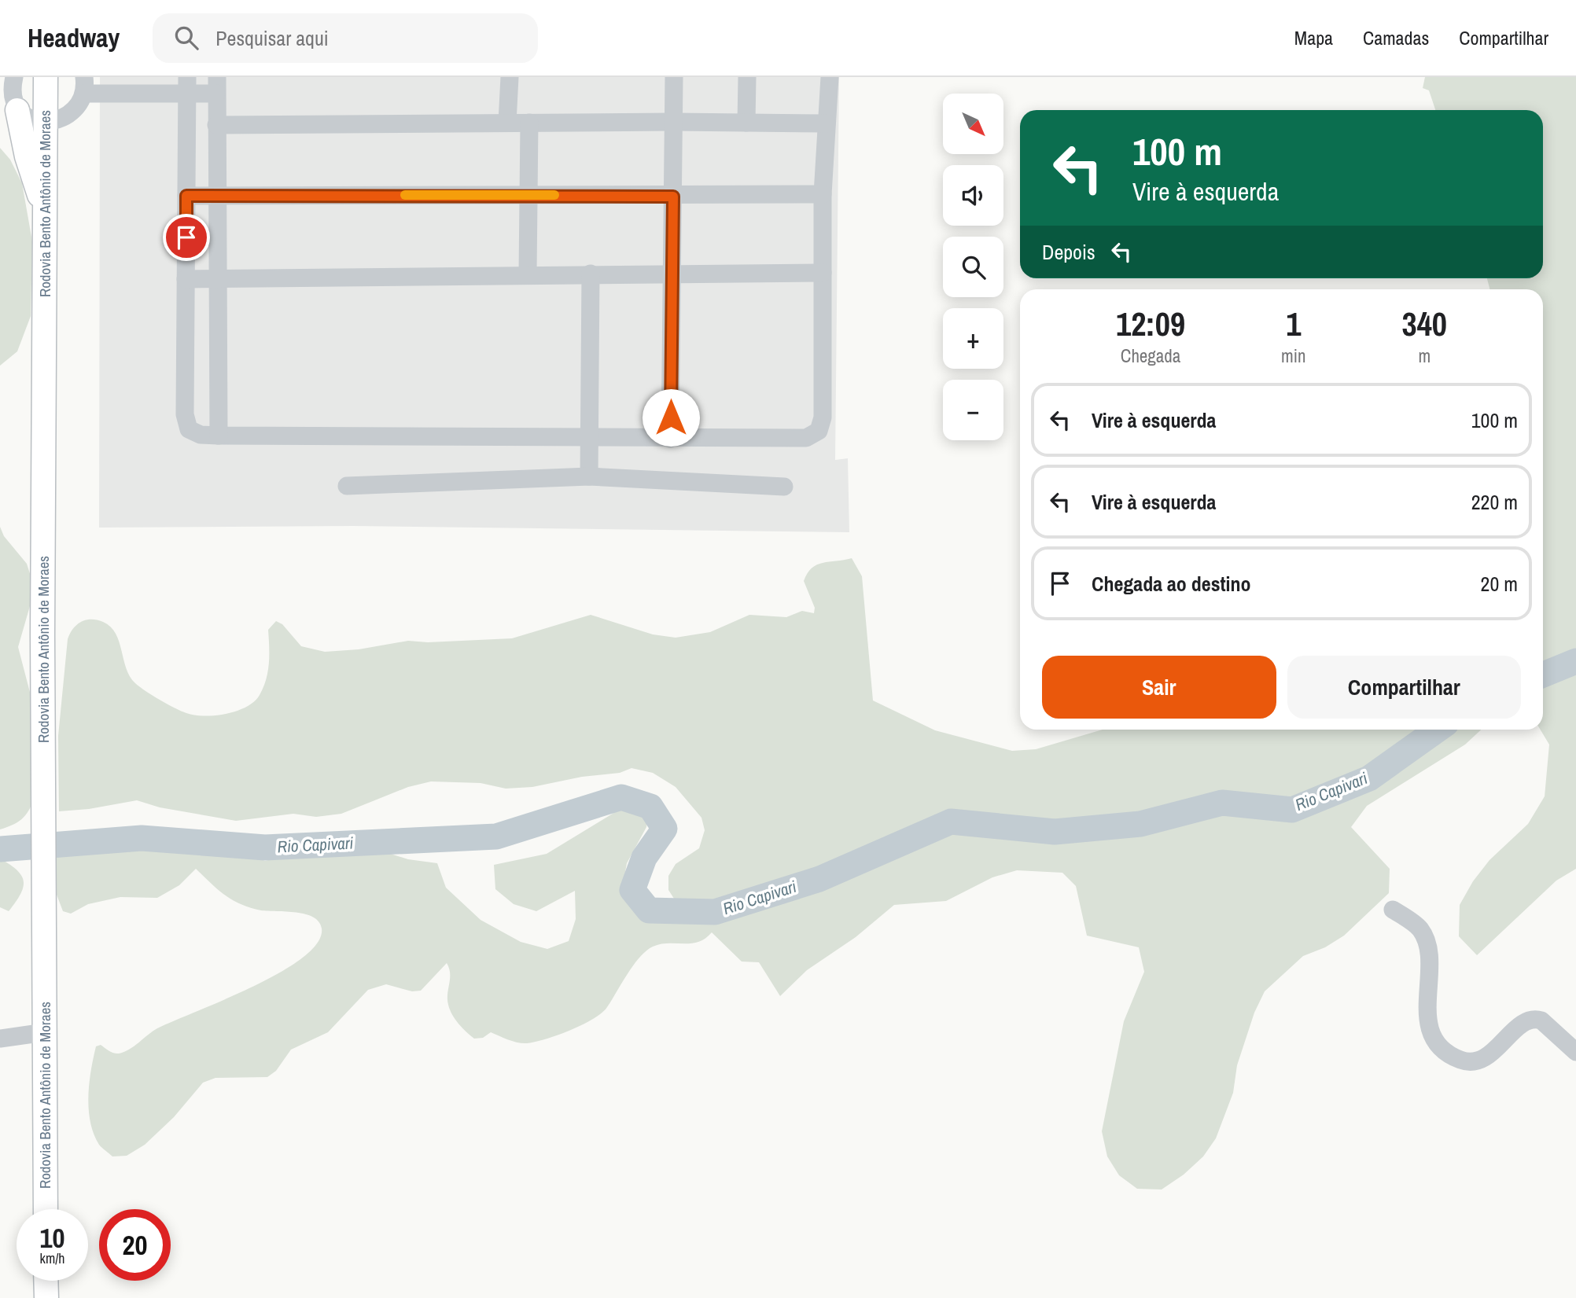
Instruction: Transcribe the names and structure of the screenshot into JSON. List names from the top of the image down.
{
  "streets": {
    "main road": ["Rodovia Bento Antônio de Moraes"]
  },
  "water": ["Rio Capivari"],
  "north": "bottom right",
  "page": {
    "header": "Headway",
    "search": "Pesquisar aqui",
    "nav": ["Mapa", "Camadas", "Compartilhar"],
    "map_buttons": ["+", "−"],
    "turn": ["100 m", "Vire à esquerda"],
    "then": "Depois",
    "eta": [
      "12:09",
      "Chegada",
      "1",
      "min",
      "340",
      "m"
    ],
    "list": [
      {
        "name": "Vire à esquerda",
        "value": "100 m"
      },
      {
        "name": "Vire à esquerda",
        "value": "220 m"
      },
      {
        "name": "Chegada ao destino",
        "value": "20 m"
      }
    ],
    "buttons": ["Sair", "Compartilhar"],
    "speed": "10 km/h",
    "limit": "20"
  }
}
